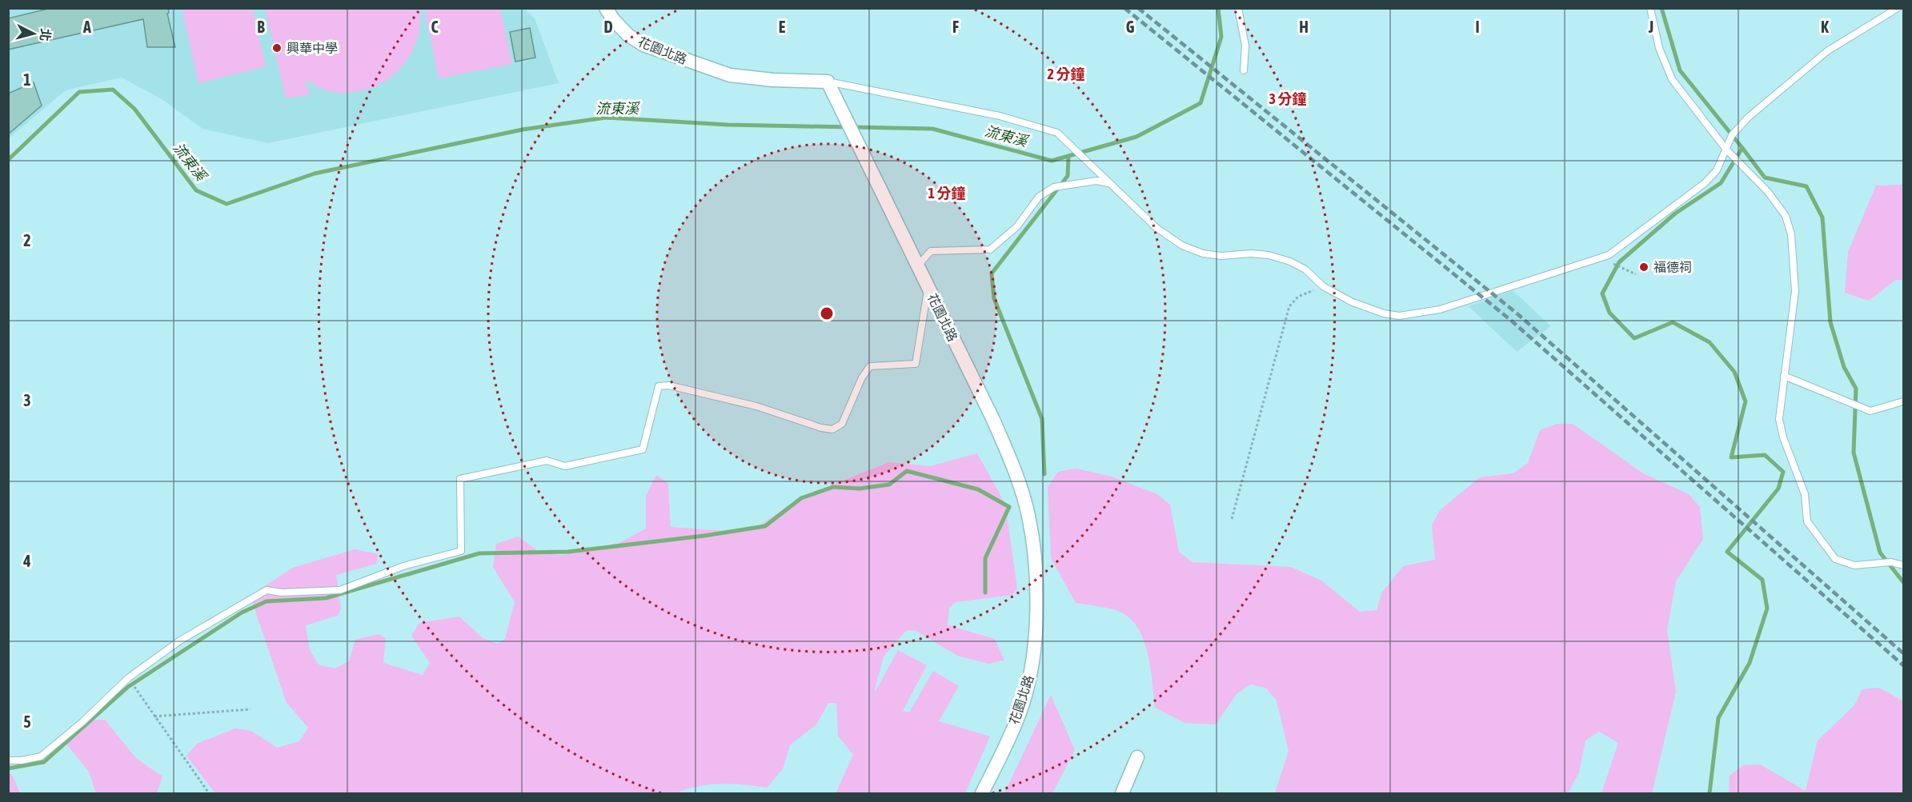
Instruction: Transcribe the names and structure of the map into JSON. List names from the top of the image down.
{
  "streets": {
    "street": ["花園北路"]
  },
  "water": ["流東溪"],
  "places": ["興華中學", "福德祠"],
  "north": "right",
  "grid": {
    "columns": [
      "A",
      "B",
      "C",
      "D",
      "E",
      "F",
      "G",
      "H",
      "I",
      "J",
      "K"
    ],
    "rows": [
      "1",
      "2",
      "3",
      "4",
      "5"
    ]
  },
  "rings": ["2 分鐘", "3 分鐘", "1 分鐘"]
}
